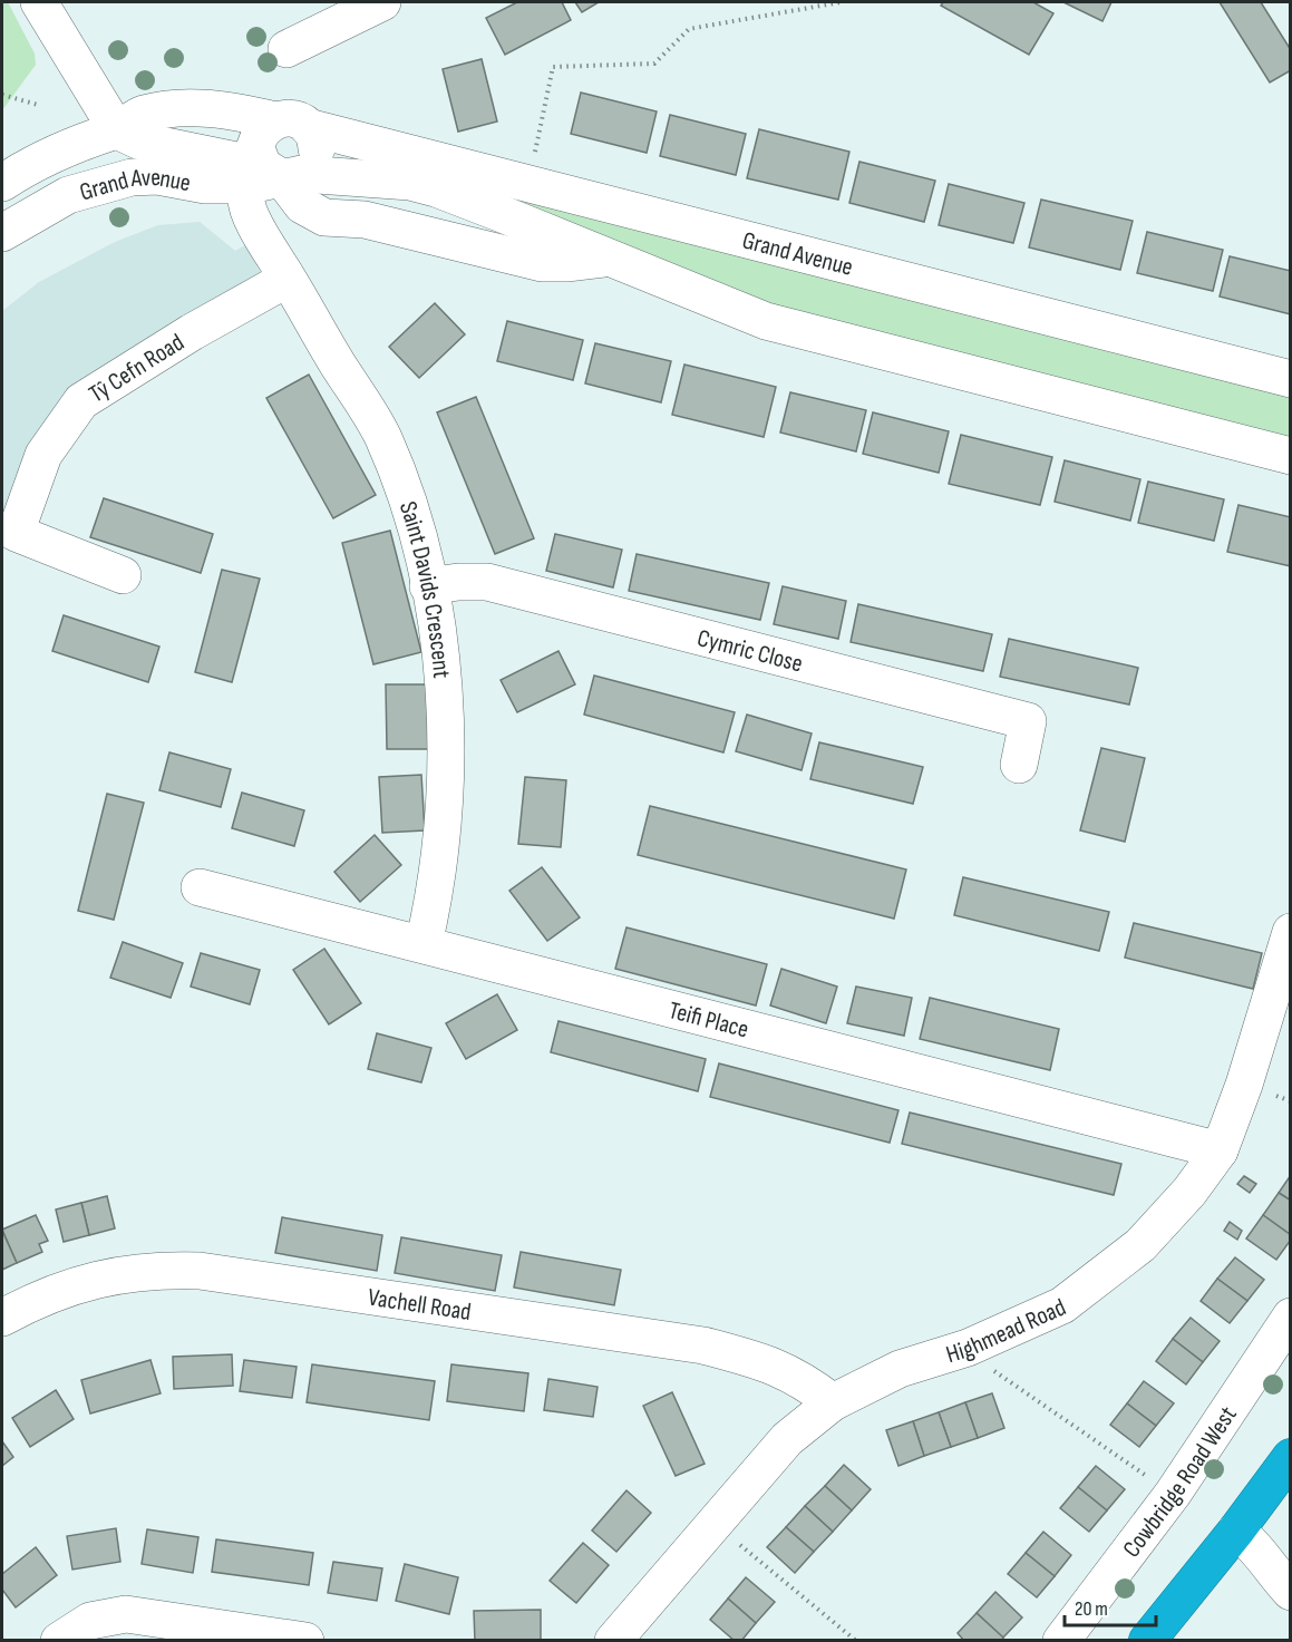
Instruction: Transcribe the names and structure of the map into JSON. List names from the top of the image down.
{
  "streets": {
    "street": [
      "Grand Avenue",
      "Tŷ Cefn Road",
      "Saint Davids Crescent",
      "Cymric Close",
      "Teifi Place",
      "Vachell Road",
      "Highmead Road",
      "Cowbridge Road West"
    ]
  },
  "crossings": [
    ["Grand Avenue", "Saint Davids Crescent"],
    ["Tŷ Cefn Road", "Saint Davids Crescent"],
    ["Saint Davids Crescent", "Cymric Close"],
    ["Saint Davids Crescent", "Teifi Place"],
    ["Teifi Place", "Highmead Road"],
    ["Vachell Road", "Highmead Road"]
  ],
  "scale_bar": "20 m"
}
